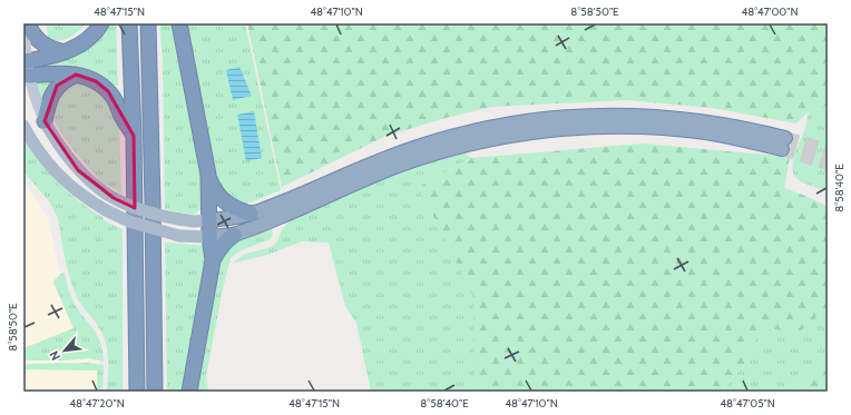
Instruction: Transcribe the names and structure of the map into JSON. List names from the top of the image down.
{
  "north": "bottom left",
  "coordinates": [
    "48°47'15\"N",
    "48°47'10\"N",
    "8°58'50\"E",
    "48°47'00\"N",
    "8°58'40\"E",
    "48°47'20\"N",
    "48°47'05\"N"
  ]
}
